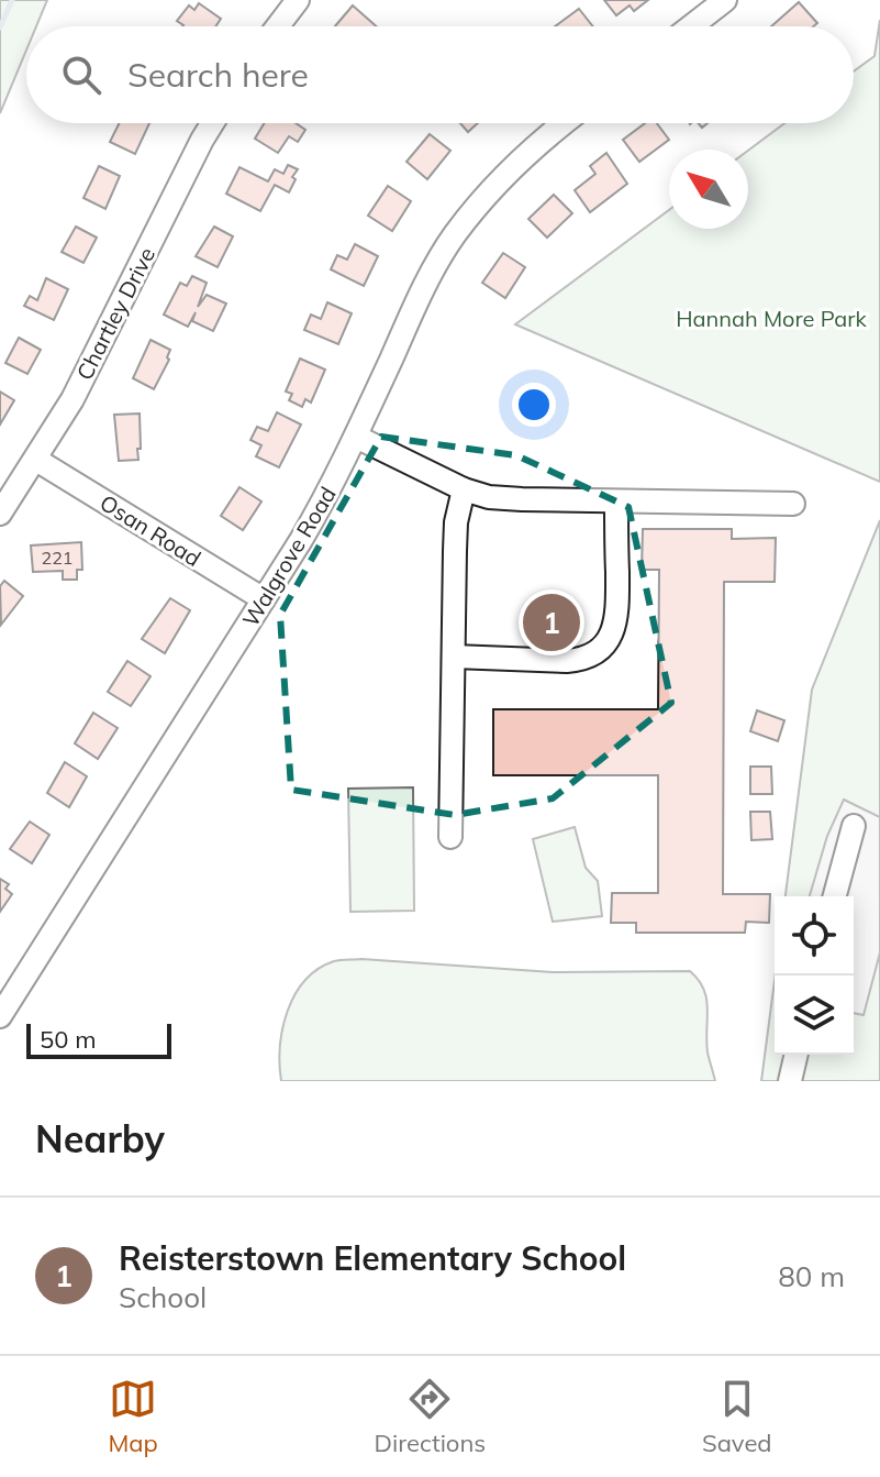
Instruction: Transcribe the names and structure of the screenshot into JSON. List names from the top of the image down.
{
  "streets": {
    "street": ["Chartley Drive", "Osan Road", "Walgrove Road"]
  },
  "crossings": [
    ["Chartley Drive", "Osan Road"],
    ["Osan Road", "Walgrove Road"]
  ],
  "parks": ["Hannah More Park"],
  "house_numbers": ["221"],
  "scale_bar": "50 m",
  "north": "top left",
  "page": {
    "search": "Search here",
    "pins": "1",
    "scale": "50 m",
    "heading": "Nearby",
    "list": [
      {
        "mark": "1",
        "name": "Reisterstown Elementary School",
        "note": "School",
        "value": "80 m"
      }
    ],
    "nav": ["Map", "Directions", "Saved"]
  }
}
